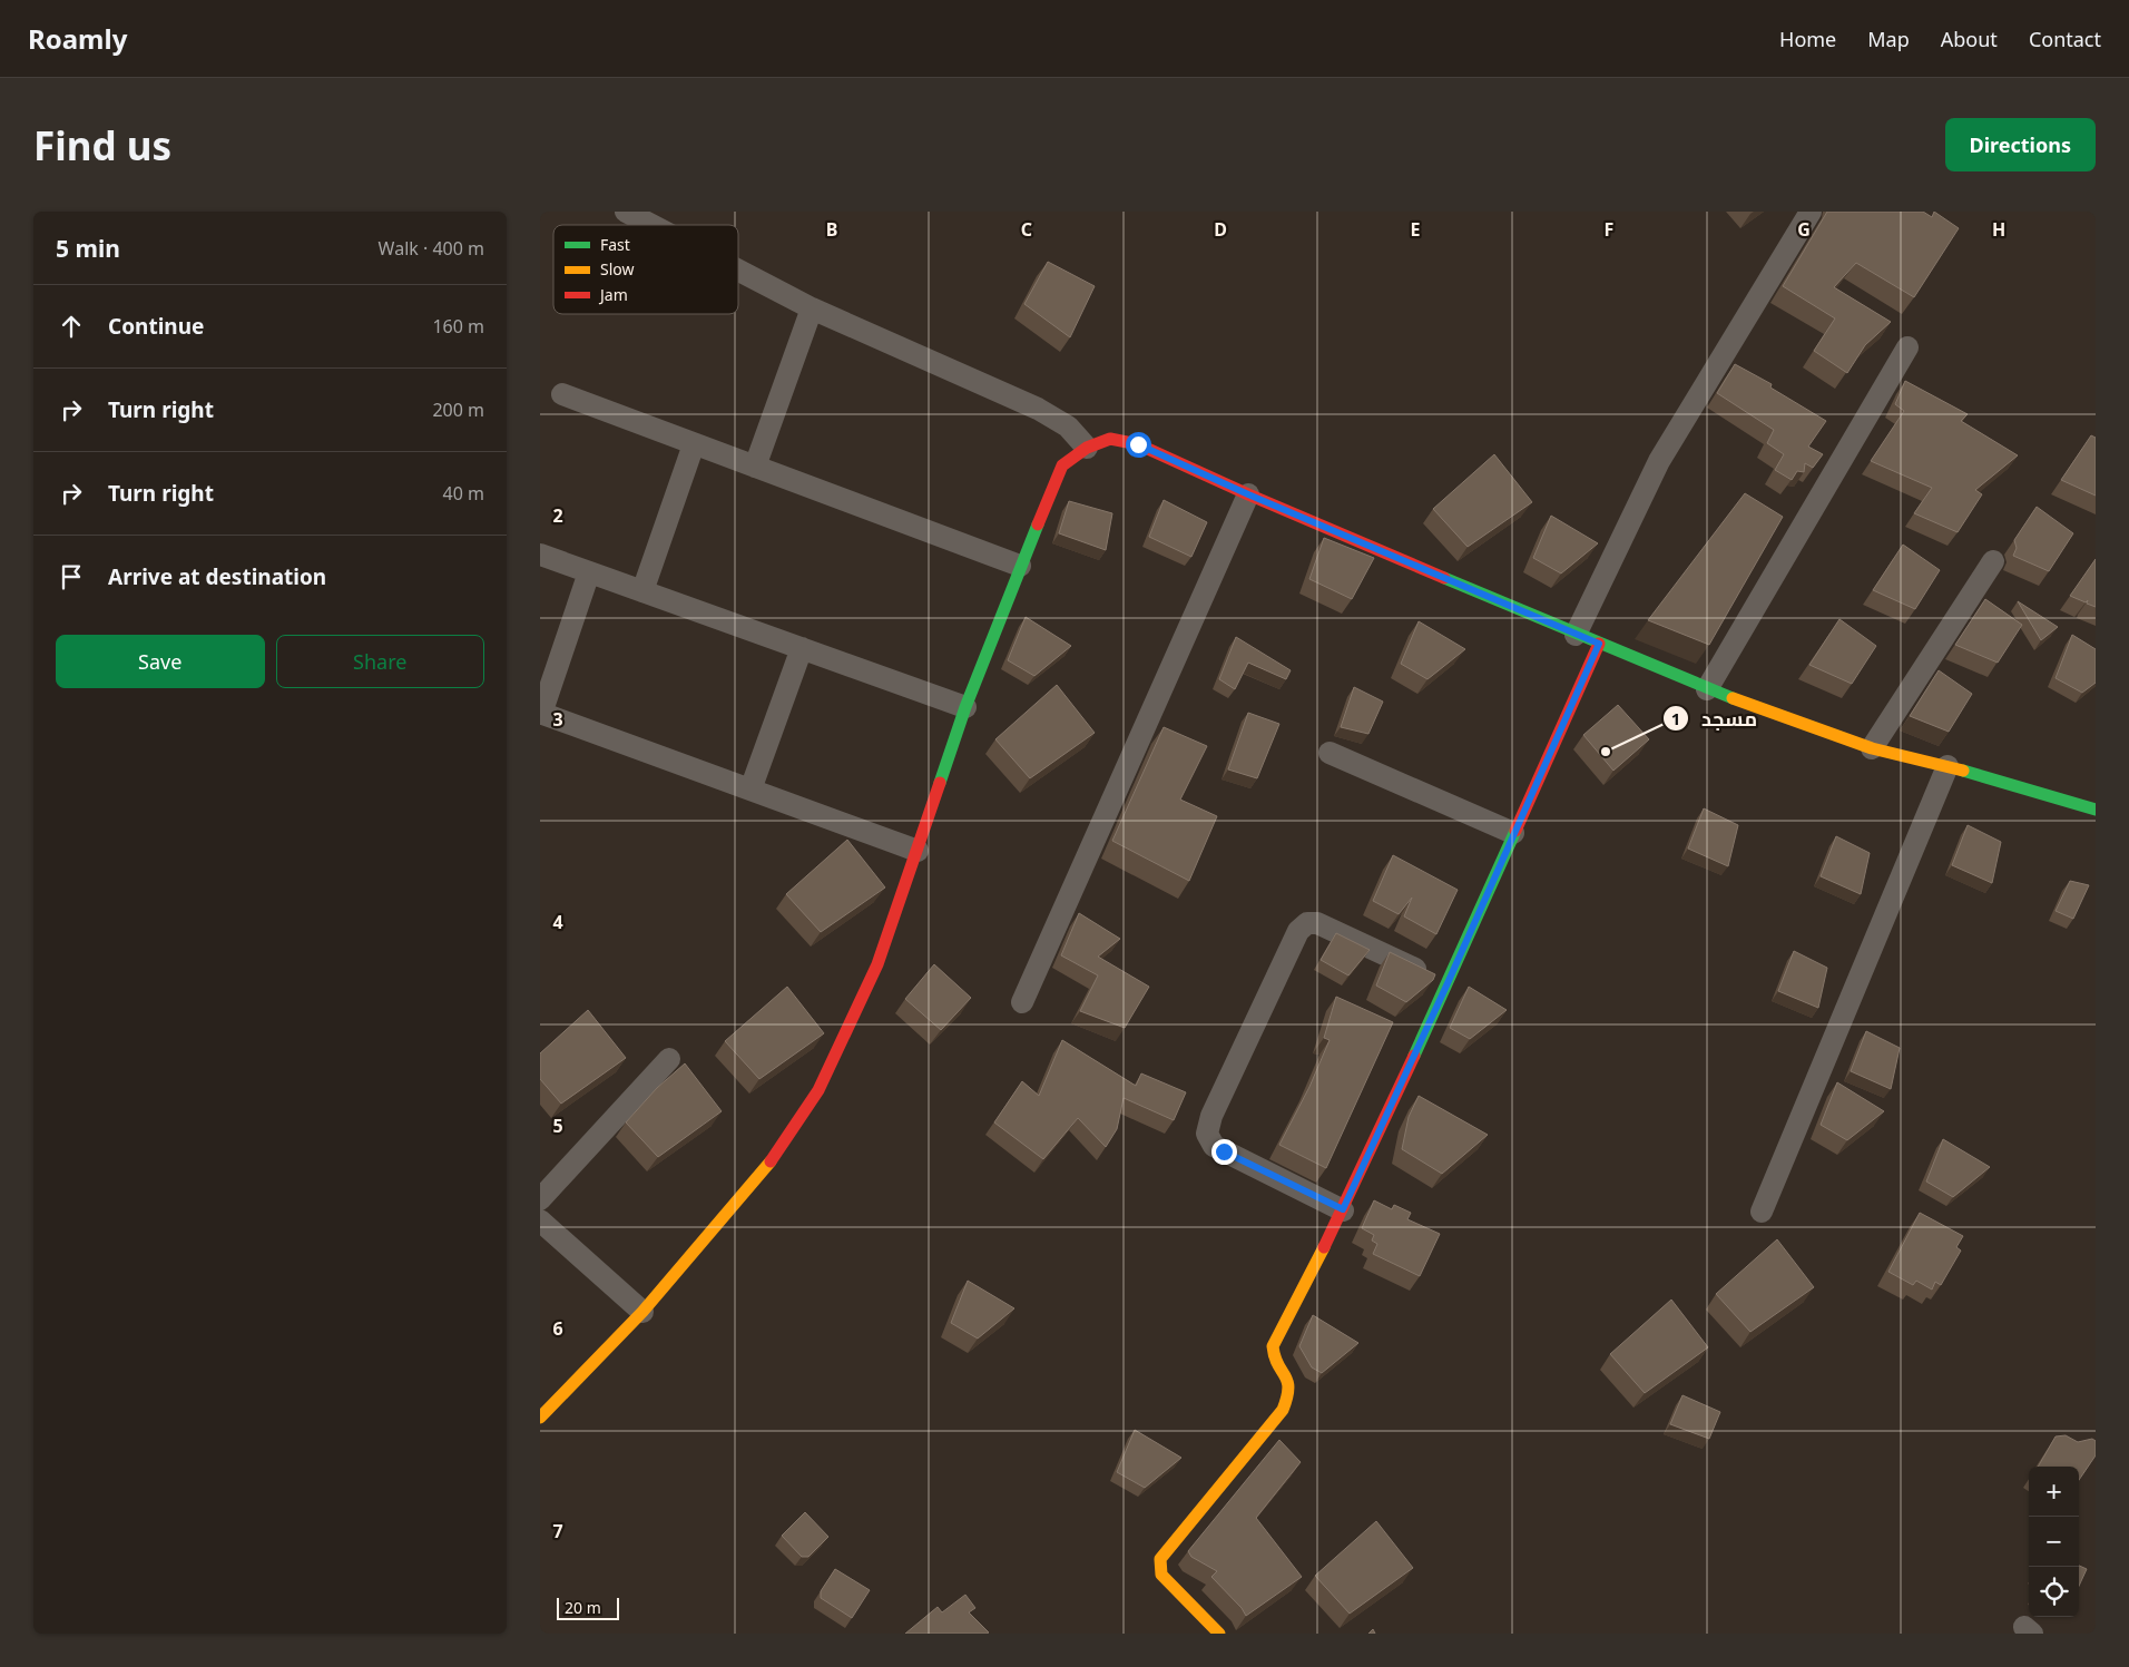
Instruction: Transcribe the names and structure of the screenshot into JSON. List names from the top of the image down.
{
  "places": ["مسجد"],
  "legend": ["Fast", "Slow", "Jam"],
  "scale_bar": "20 m",
  "page": {
    "header": "Roamly",
    "nav": [
      "Home",
      "Map",
      "About",
      "Contact"
    ],
    "buttons": [
      "Directions",
      ["Save", "Share"]
    ],
    "title": "Find us",
    "heading": ["5 min", "Walk · 400 m"],
    "list": [
      ["Continue", "160 m"],
      ["Turn right", "200 m"],
      ["Turn right", "40 m"],
      "Arrive at destination"
    ],
    "map_buttons": ["+", "−"],
    "scale": "20 m"
  },
  "grid": {
    "columns": [
      "B",
      "C",
      "D",
      "E",
      "F",
      "G",
      "H"
    ],
    "rows": [
      "2",
      "3",
      "4",
      "5",
      "6",
      "7"
    ]
  }
}
